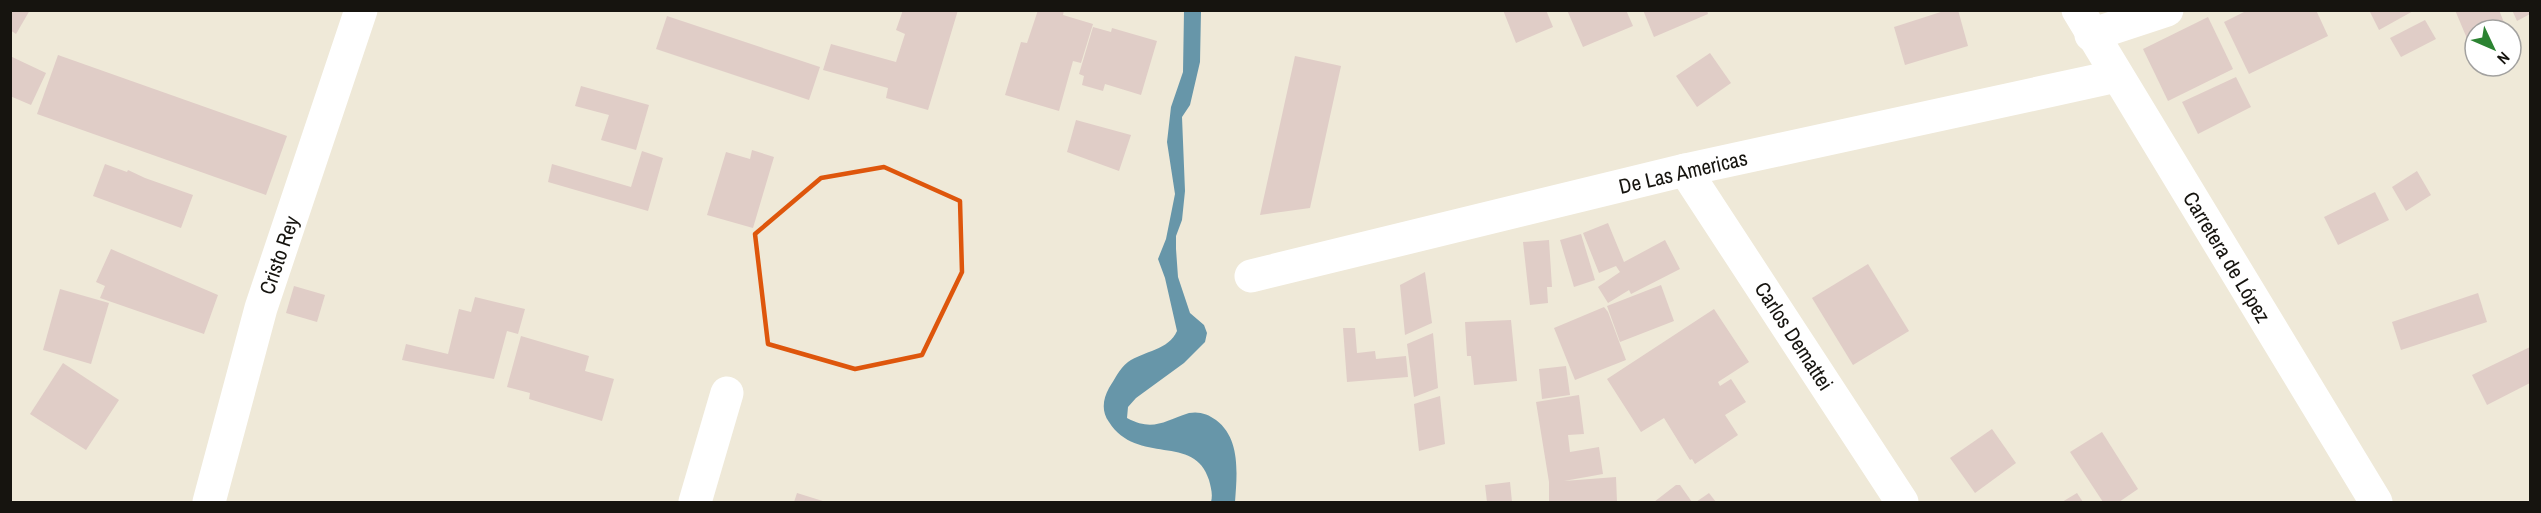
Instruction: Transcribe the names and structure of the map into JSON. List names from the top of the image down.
{
  "streets": {
    "street": [
      "De Las Americas",
      "Cristo Rey",
      "Carretera de López",
      "Carlos Demattei"
    ]
  },
  "crossings": [
    ["De Las Americas", "Carretera de López"],
    ["De Las Americas", "Carlos Demattei"]
  ],
  "north": "bottom right"
}
